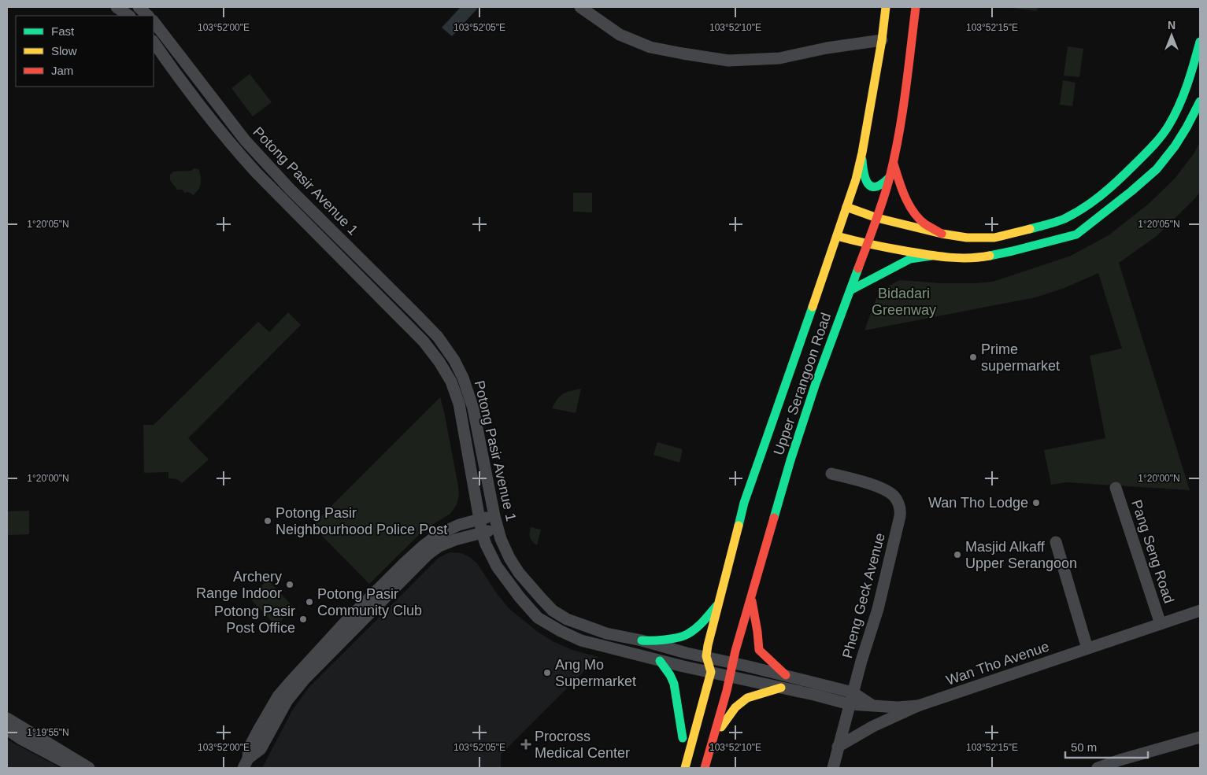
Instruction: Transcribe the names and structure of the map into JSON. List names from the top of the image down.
{
  "streets": {
    "main road": ["Upper Serangoon Road"],
    "street": [
      "Potong Pasir Avenue 1",
      "Pang Seng Road",
      "Pheng Geck Avenue",
      "Wan Tho Avenue"
    ]
  },
  "crossings": [
    ["Potong Pasir Avenue 1", "Upper Serangoon Road"],
    ["Potong Pasir Avenue 1", "Wan Tho Avenue"],
    ["Upper Serangoon Road", "Wan Tho Avenue"],
    ["Pang Seng Road", "Wan Tho Avenue"],
    ["Pheng Geck Avenue", "Wan Tho Avenue"]
  ],
  "parks": ["Bidadari Greenway"],
  "places": {
    "other": [
      "Prime supermarket",
      "Wan Tho Lodge",
      "Potong Pasir Neighbourhood Police Post",
      "Masjid Alkaff Upper Serangoon",
      "Archery Range Indoor",
      "Potong Pasir Community Club",
      "Potong Pasir Post Office",
      "Ang Mo Supermarket"
    ],
    "health": ["Procross Medical Center"]
  },
  "legend": ["Fast", "Slow", "Jam"],
  "scale_bar": "50 m",
  "north": "top",
  "coordinates": [
    "103°52'00\"E",
    "103°52'05\"E",
    "103°52'10\"E",
    "103°52'15\"E",
    "1°20'05\"N",
    "1°20'00\"N",
    "1°19'55\"N"
  ]
}
